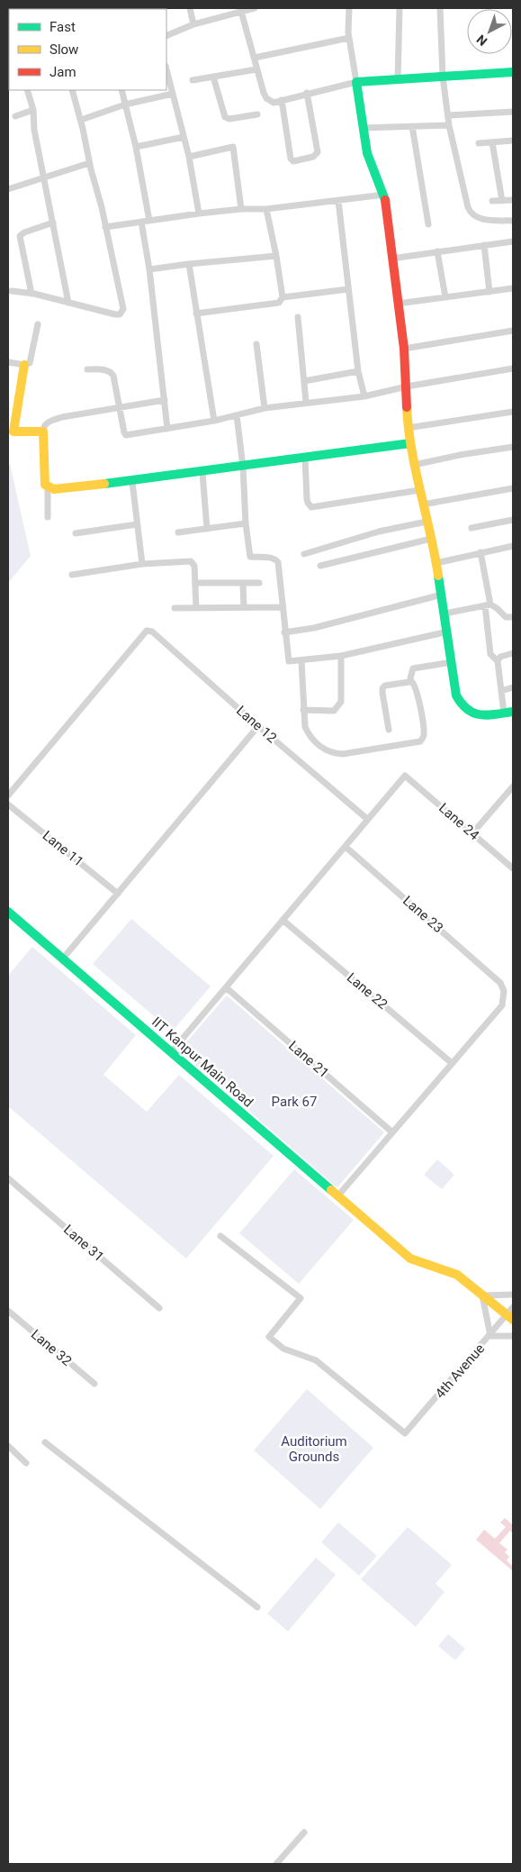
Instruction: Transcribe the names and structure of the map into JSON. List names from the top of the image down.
{
  "streets": {
    "street": [
      "Lane 12",
      "Lane 24",
      "Lane 11",
      "Lane 23",
      "Lane 22",
      "Lane 21",
      "IIT Kanpur Main Road",
      "Lane 31",
      "Lane 32",
      "4th Avenue"
    ]
  },
  "crossings": [
    ["Lane 12", "Lane 24"],
    ["Lane 23", "Lane 22"],
    ["IIT Kanpur Main Road", "4th Avenue"]
  ],
  "parks": ["Park 67", "Auditorium Grounds"],
  "legend": ["Fast", "Slow", "Jam"],
  "north": "bottom left"
}
